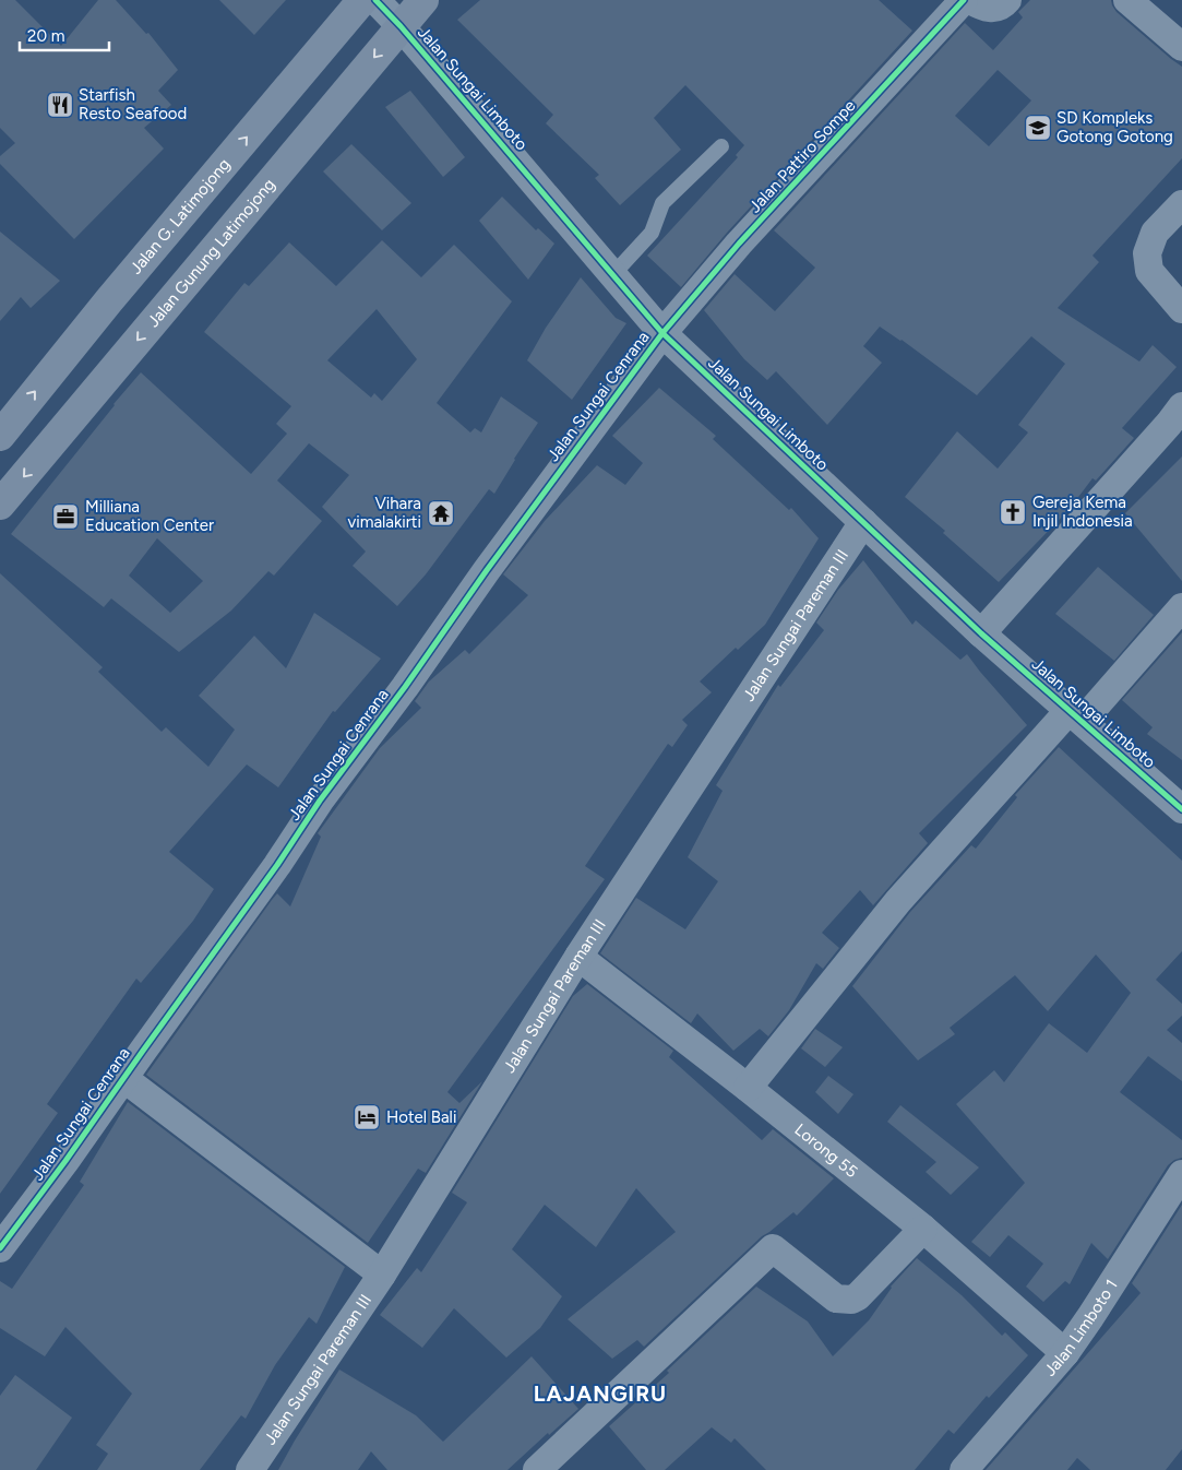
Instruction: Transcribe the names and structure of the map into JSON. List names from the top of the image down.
{
  "streets": {
    "main road": ["Jalan G. Latimojong", "Jalan Gunung Latimojong"],
    "street": [
      "Jalan Sungai Limboto",
      "Jalan Pattiro Sompe",
      "Jalan Sungai Cenrana",
      "Jalan Sungai Pareman III",
      "Lorong 55",
      "Jalan Limboto 1"
    ]
  },
  "crossings": [
    ["Jalan Sungai Limboto", "Jalan Pattiro Sompe"],
    ["Jalan Sungai Limboto", "Jalan Gunung Latimojong"],
    ["Jalan Sungai Limboto", "Jalan Sungai Cenrana"],
    ["Jalan Sungai Limboto", "Jalan Sungai Pareman III"],
    ["Jalan Pattiro Sompe", "Jalan Sungai Cenrana"],
    ["Jalan Sungai Pareman III", "Lorong 55"],
    ["Lorong 55", "Jalan Limboto 1"]
  ],
  "one_way": ["Jalan G. Latimojong", "Jalan Gunung Latimojong"],
  "districts": ["LAJANGIRU"],
  "places": {
    "restaurant": ["Starfish Resto Seafood"],
    "school or university": ["SD Kompleks Gotong Gotong"],
    "church": ["Gereja Kema Injil Indonesia"],
    "temple": ["Vihara vimalakirti"],
    "office": ["Milliana Education Center"],
    "hotel": ["Hotel Bali"]
  },
  "scale_bar": "20 m"
}
